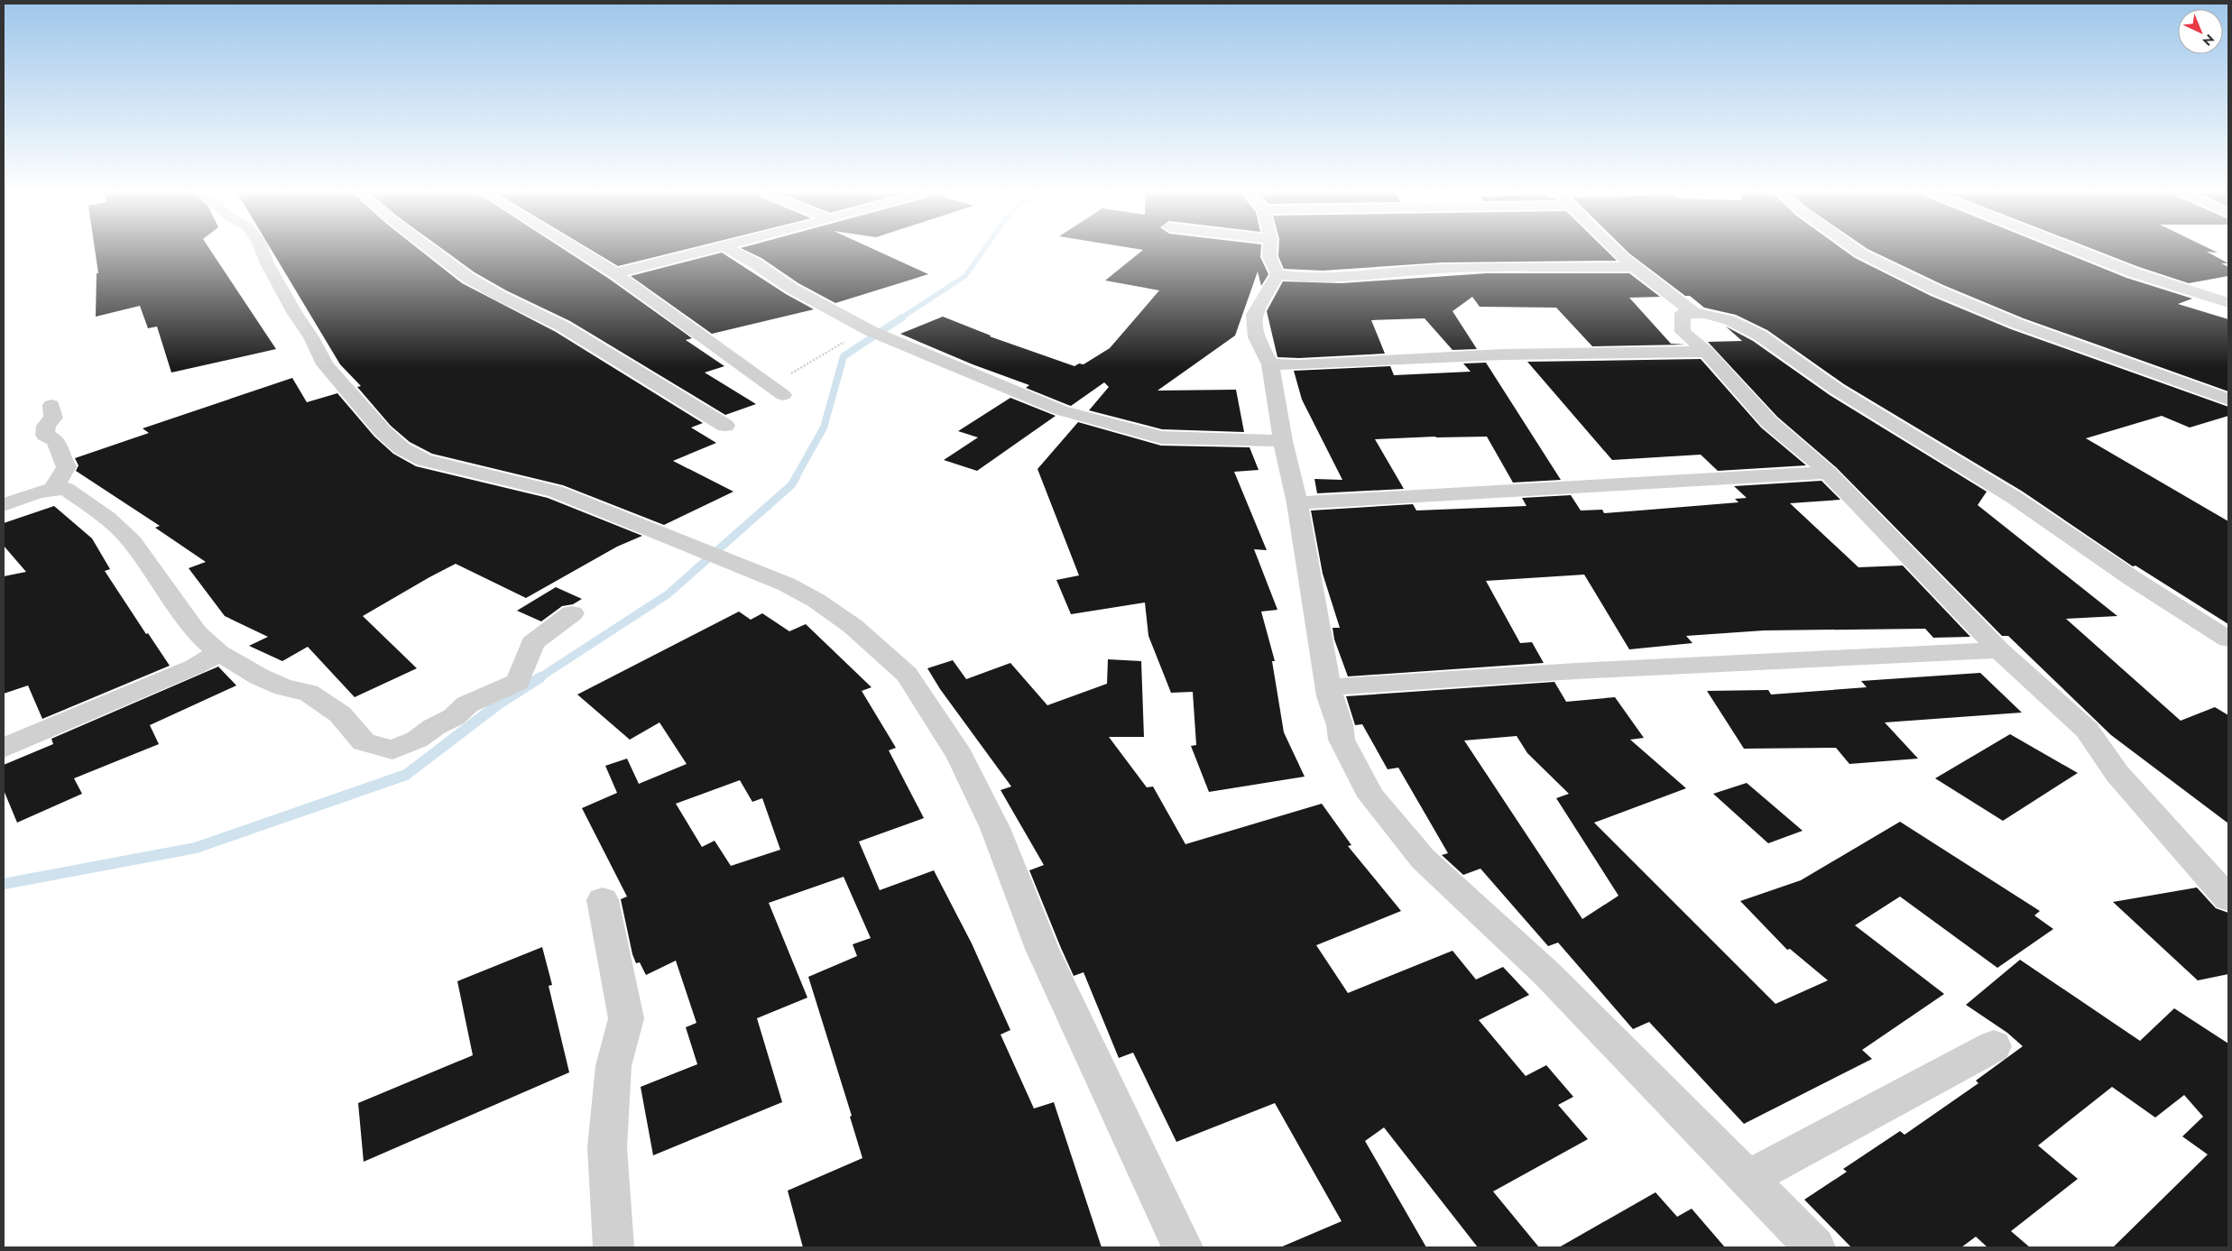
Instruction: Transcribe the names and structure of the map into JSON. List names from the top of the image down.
{
  "north": "bottom right"
}
